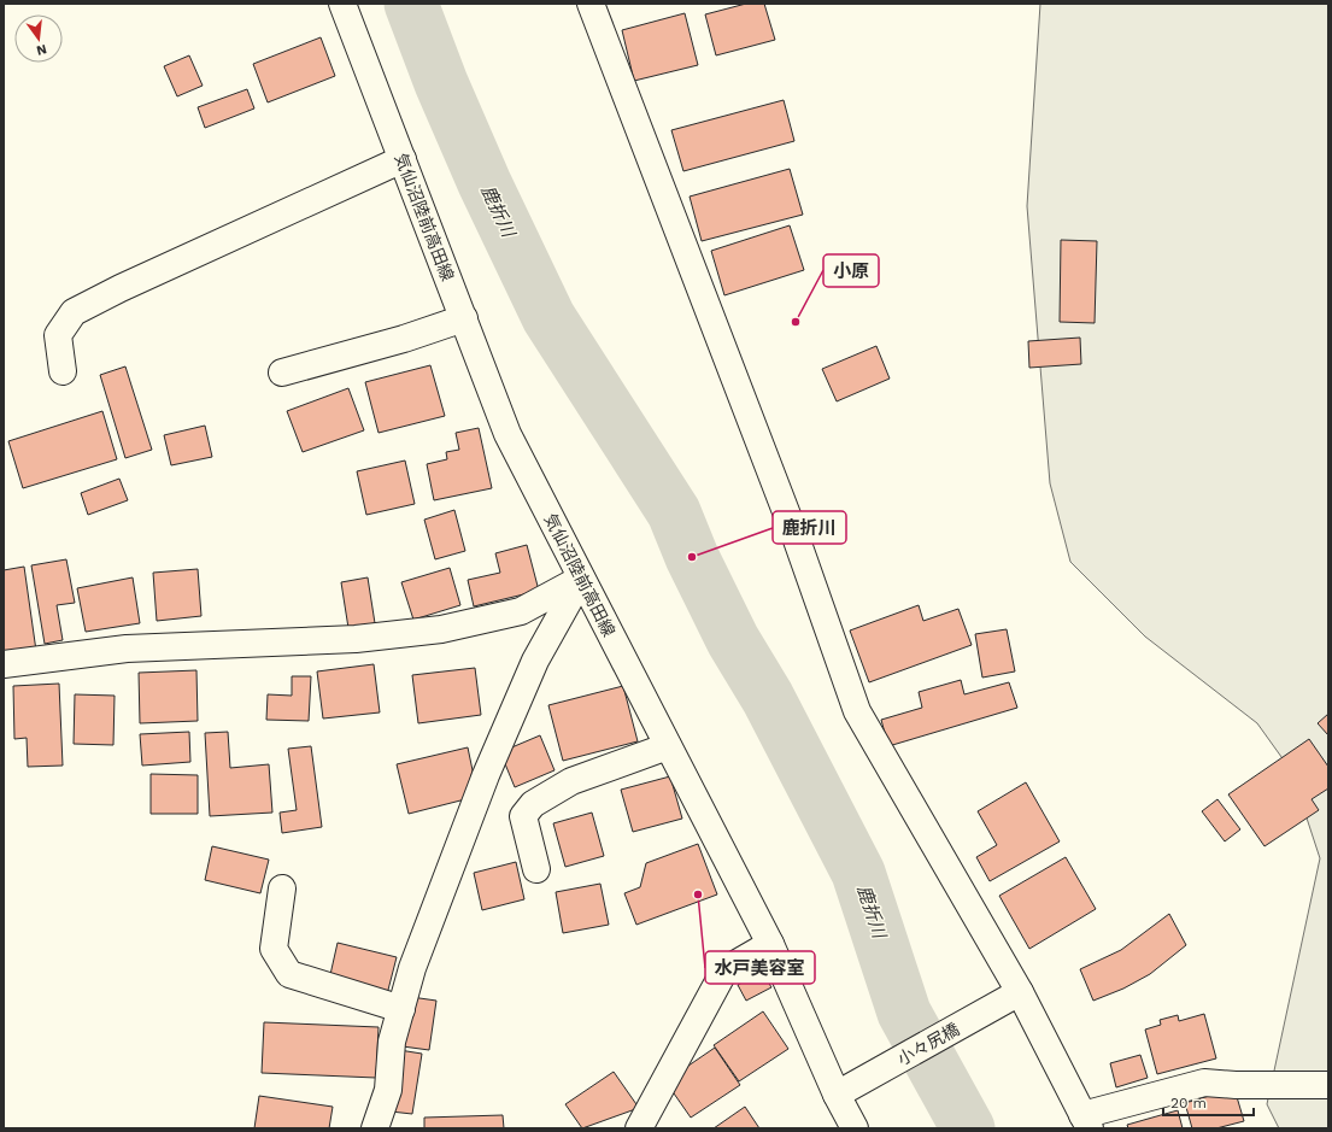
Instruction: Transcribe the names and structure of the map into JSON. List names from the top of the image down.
{
  "streets": {
    "street": ["気仙沼陸前高田線", "小々尻橋"]
  },
  "crossings": [
    ["気仙沼陸前高田線", "小々尻橋"]
  ],
  "water": ["鹿折川"],
  "places": ["小原", "鹿折川", "水戸美容室"],
  "scale_bar": "20 m",
  "north": "bottom"
}
